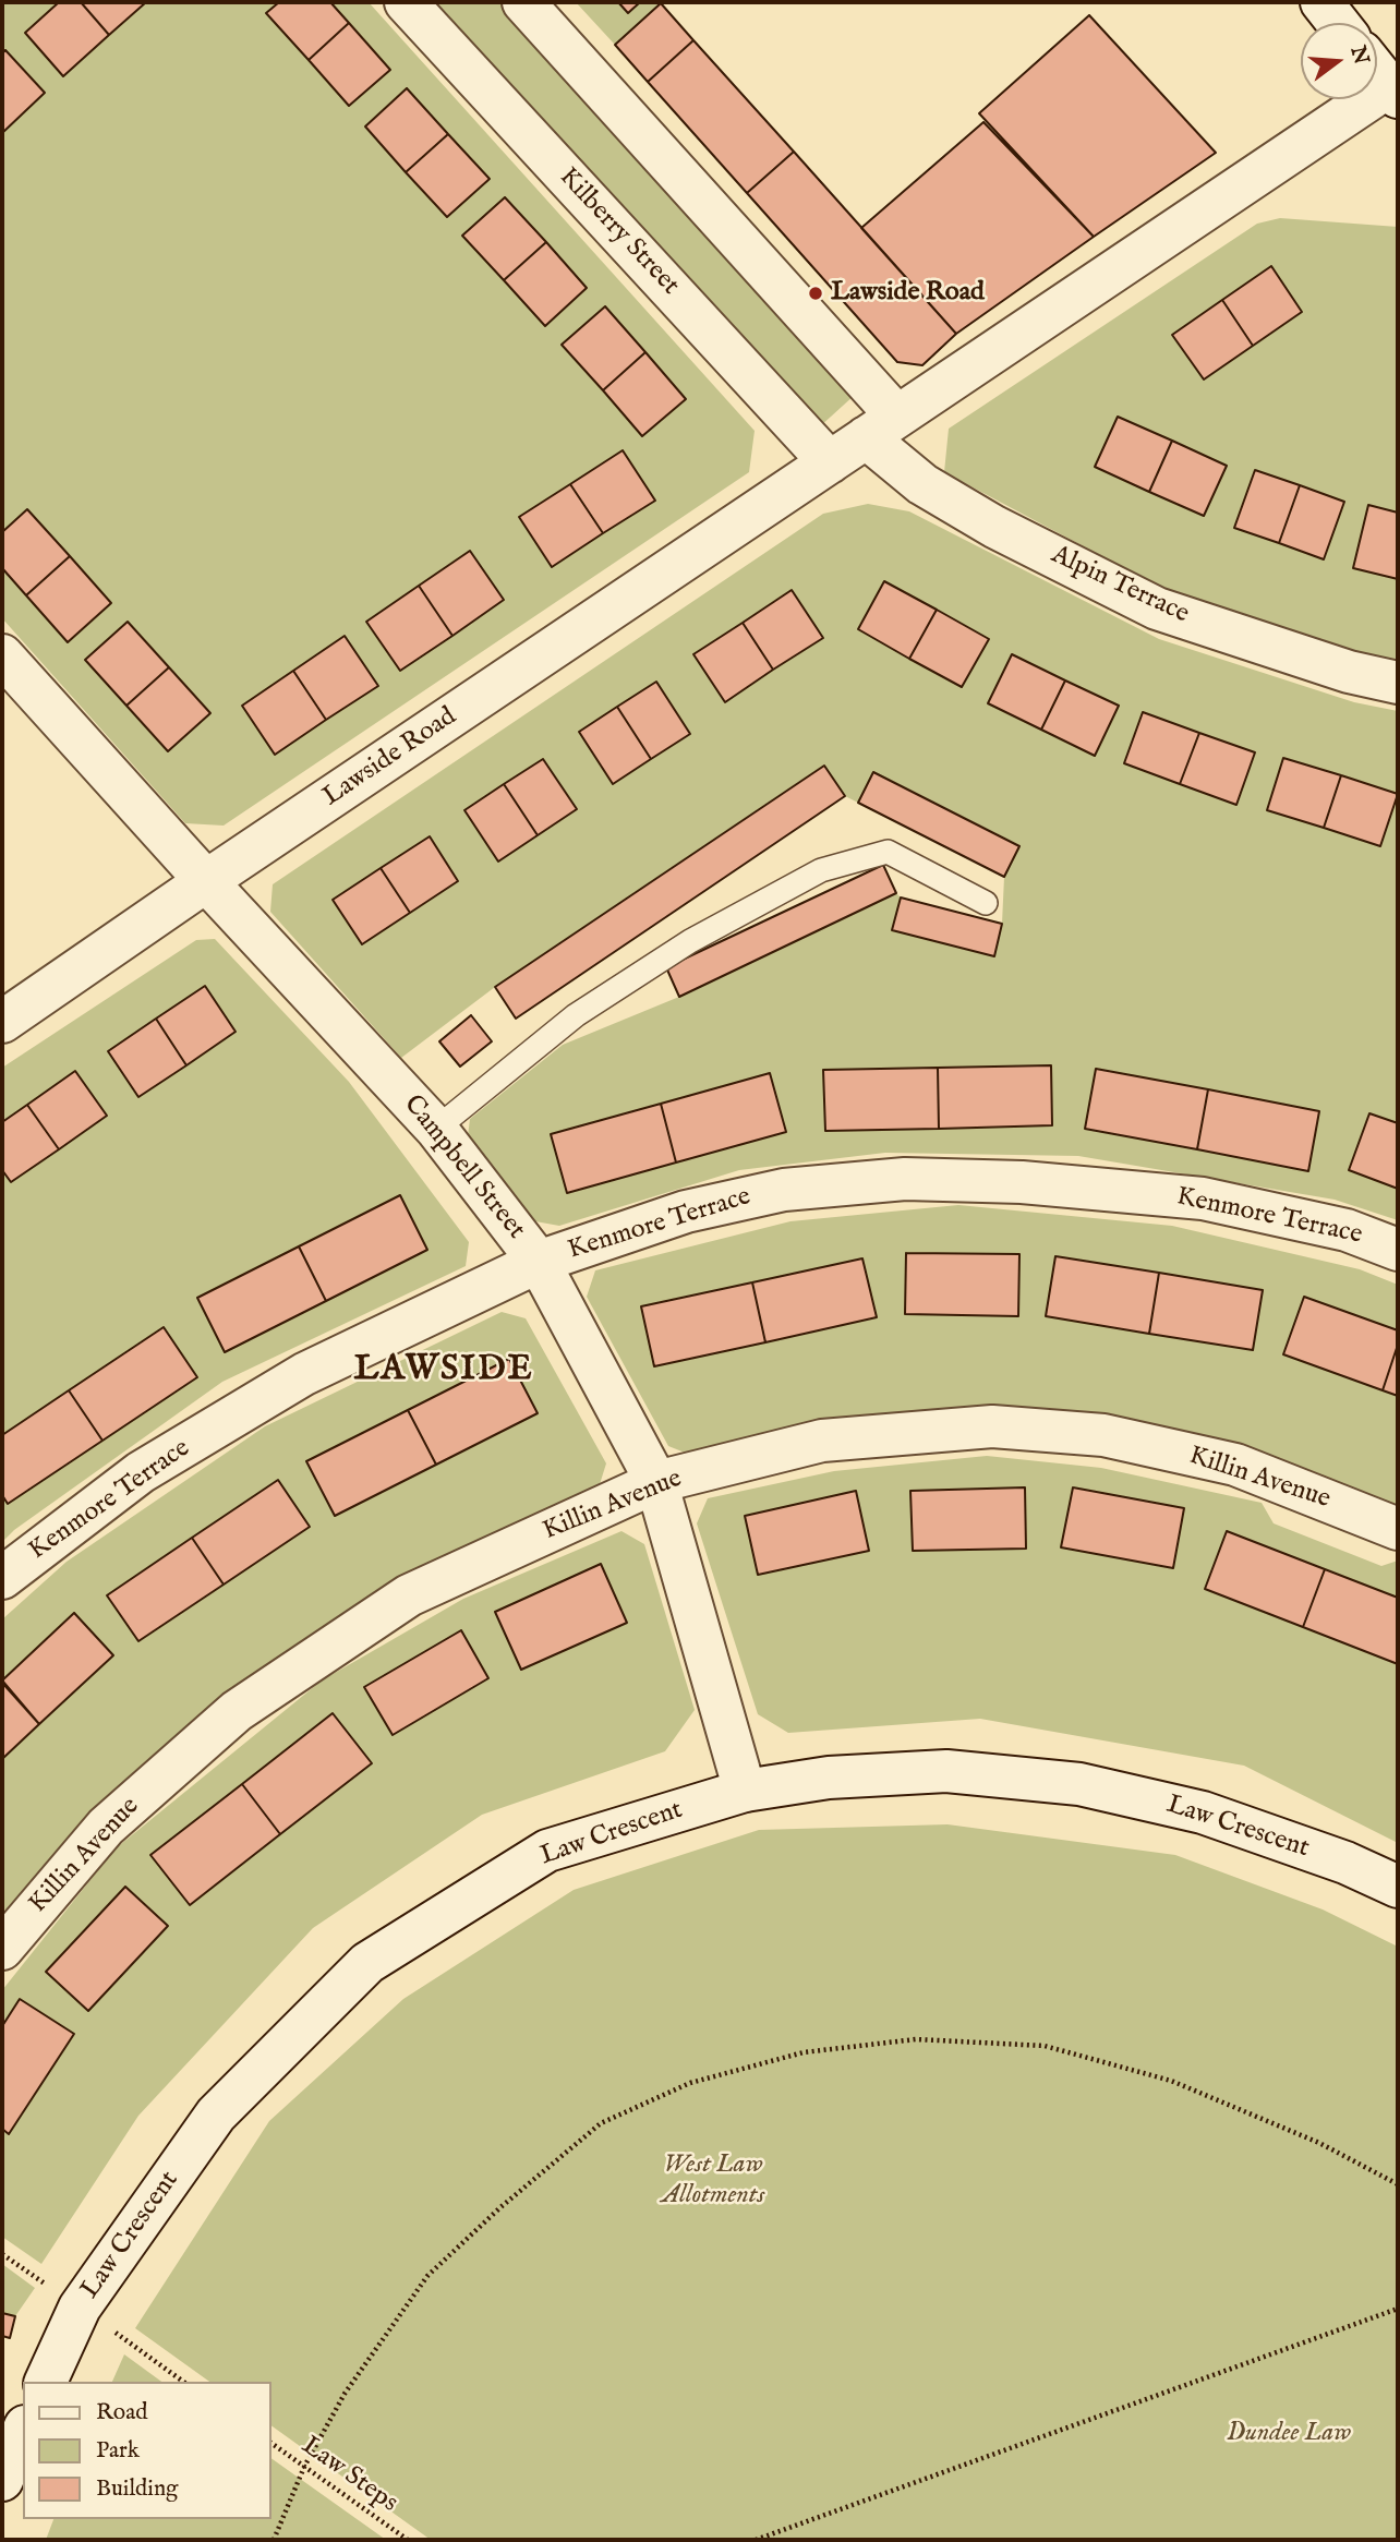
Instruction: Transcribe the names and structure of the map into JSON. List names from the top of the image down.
{
  "streets": {
    "street": [
      "Kilberry Street",
      "Alpin Terrace",
      "Lawside Road",
      "Campbell Street",
      "Kenmore Terrace",
      "Killin Avenue",
      "Law Crescent"
    ],
    "path": ["Law Steps"]
  },
  "crossings": [
    ["Kilberry Street", "Lawside Road"],
    ["Alpin Terrace", "Lawside Road"],
    ["Lawside Road", "Campbell Street"],
    ["Campbell Street", "Kenmore Terrace"],
    ["Campbell Street", "Killin Avenue"],
    ["Campbell Street", "Law Crescent"]
  ],
  "districts": ["LAWSIDE"],
  "parks": ["West Law Allotments", "Dundee Law"],
  "places": ["Lawside Road"],
  "legend": ["Road", "Park", "Building"],
  "north": "right"
}
